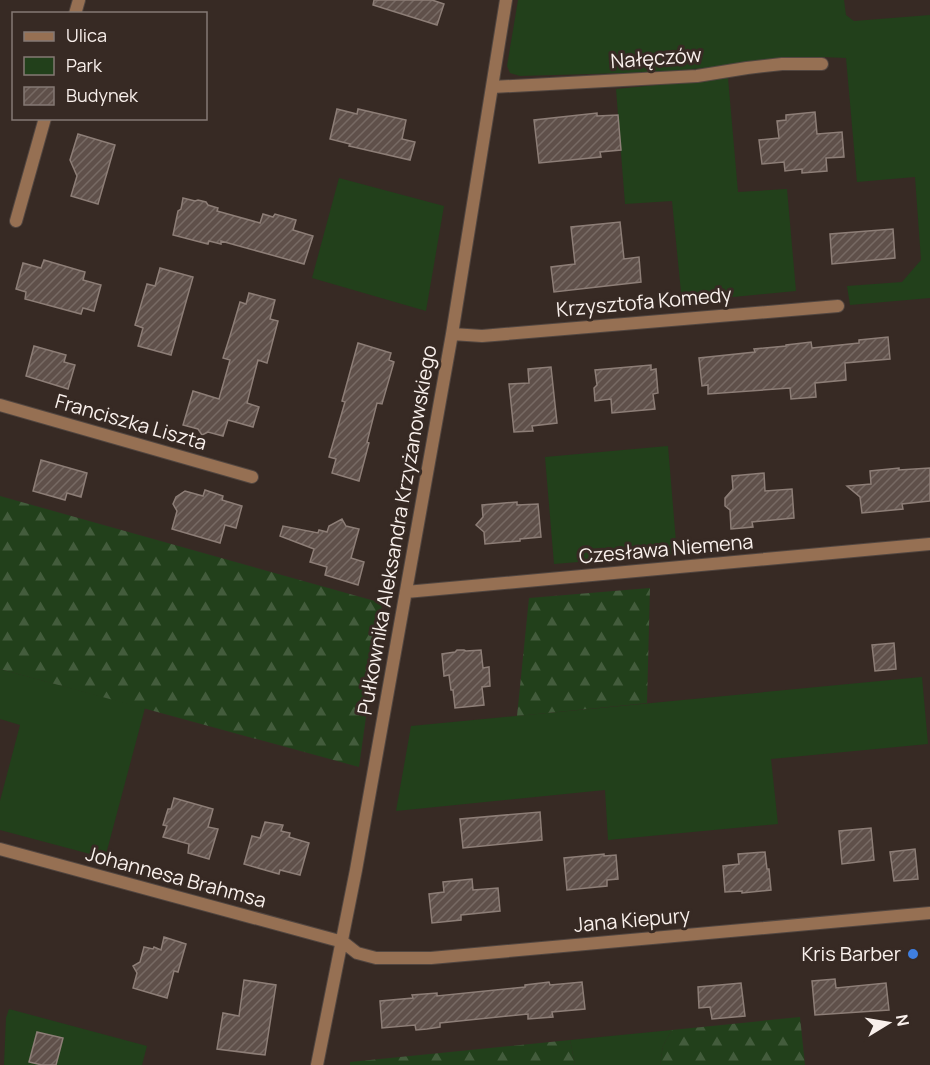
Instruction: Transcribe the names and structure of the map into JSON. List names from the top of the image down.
{
  "streets": {
    "street": [
      "Nałęczów",
      "Krzysztofa Komedy",
      "Franciszka Liszta",
      "Pułkownika Aleksandra Krzyżanowskiego",
      "Czesława Niemena",
      "Johannesa Brahmsa",
      "Jana Kiepury"
    ]
  },
  "crossings": [
    ["Nałęczów", "Pułkownika Aleksandra Krzyżanowskiego"],
    ["Krzysztofa Komedy", "Pułkownika Aleksandra Krzyżanowskiego"],
    ["Pułkownika Aleksandra Krzyżanowskiego", "Czesława Niemena"],
    ["Pułkownika Aleksandra Krzyżanowskiego", "Johannesa Brahmsa"],
    ["Pułkownika Aleksandra Krzyżanowskiego", "Jana Kiepury"],
    ["Johannesa Brahmsa", "Jana Kiepury"]
  ],
  "places": ["Kris Barber"],
  "legend": ["Ulica", "Park", "Budynek"],
  "north": "right"
}
